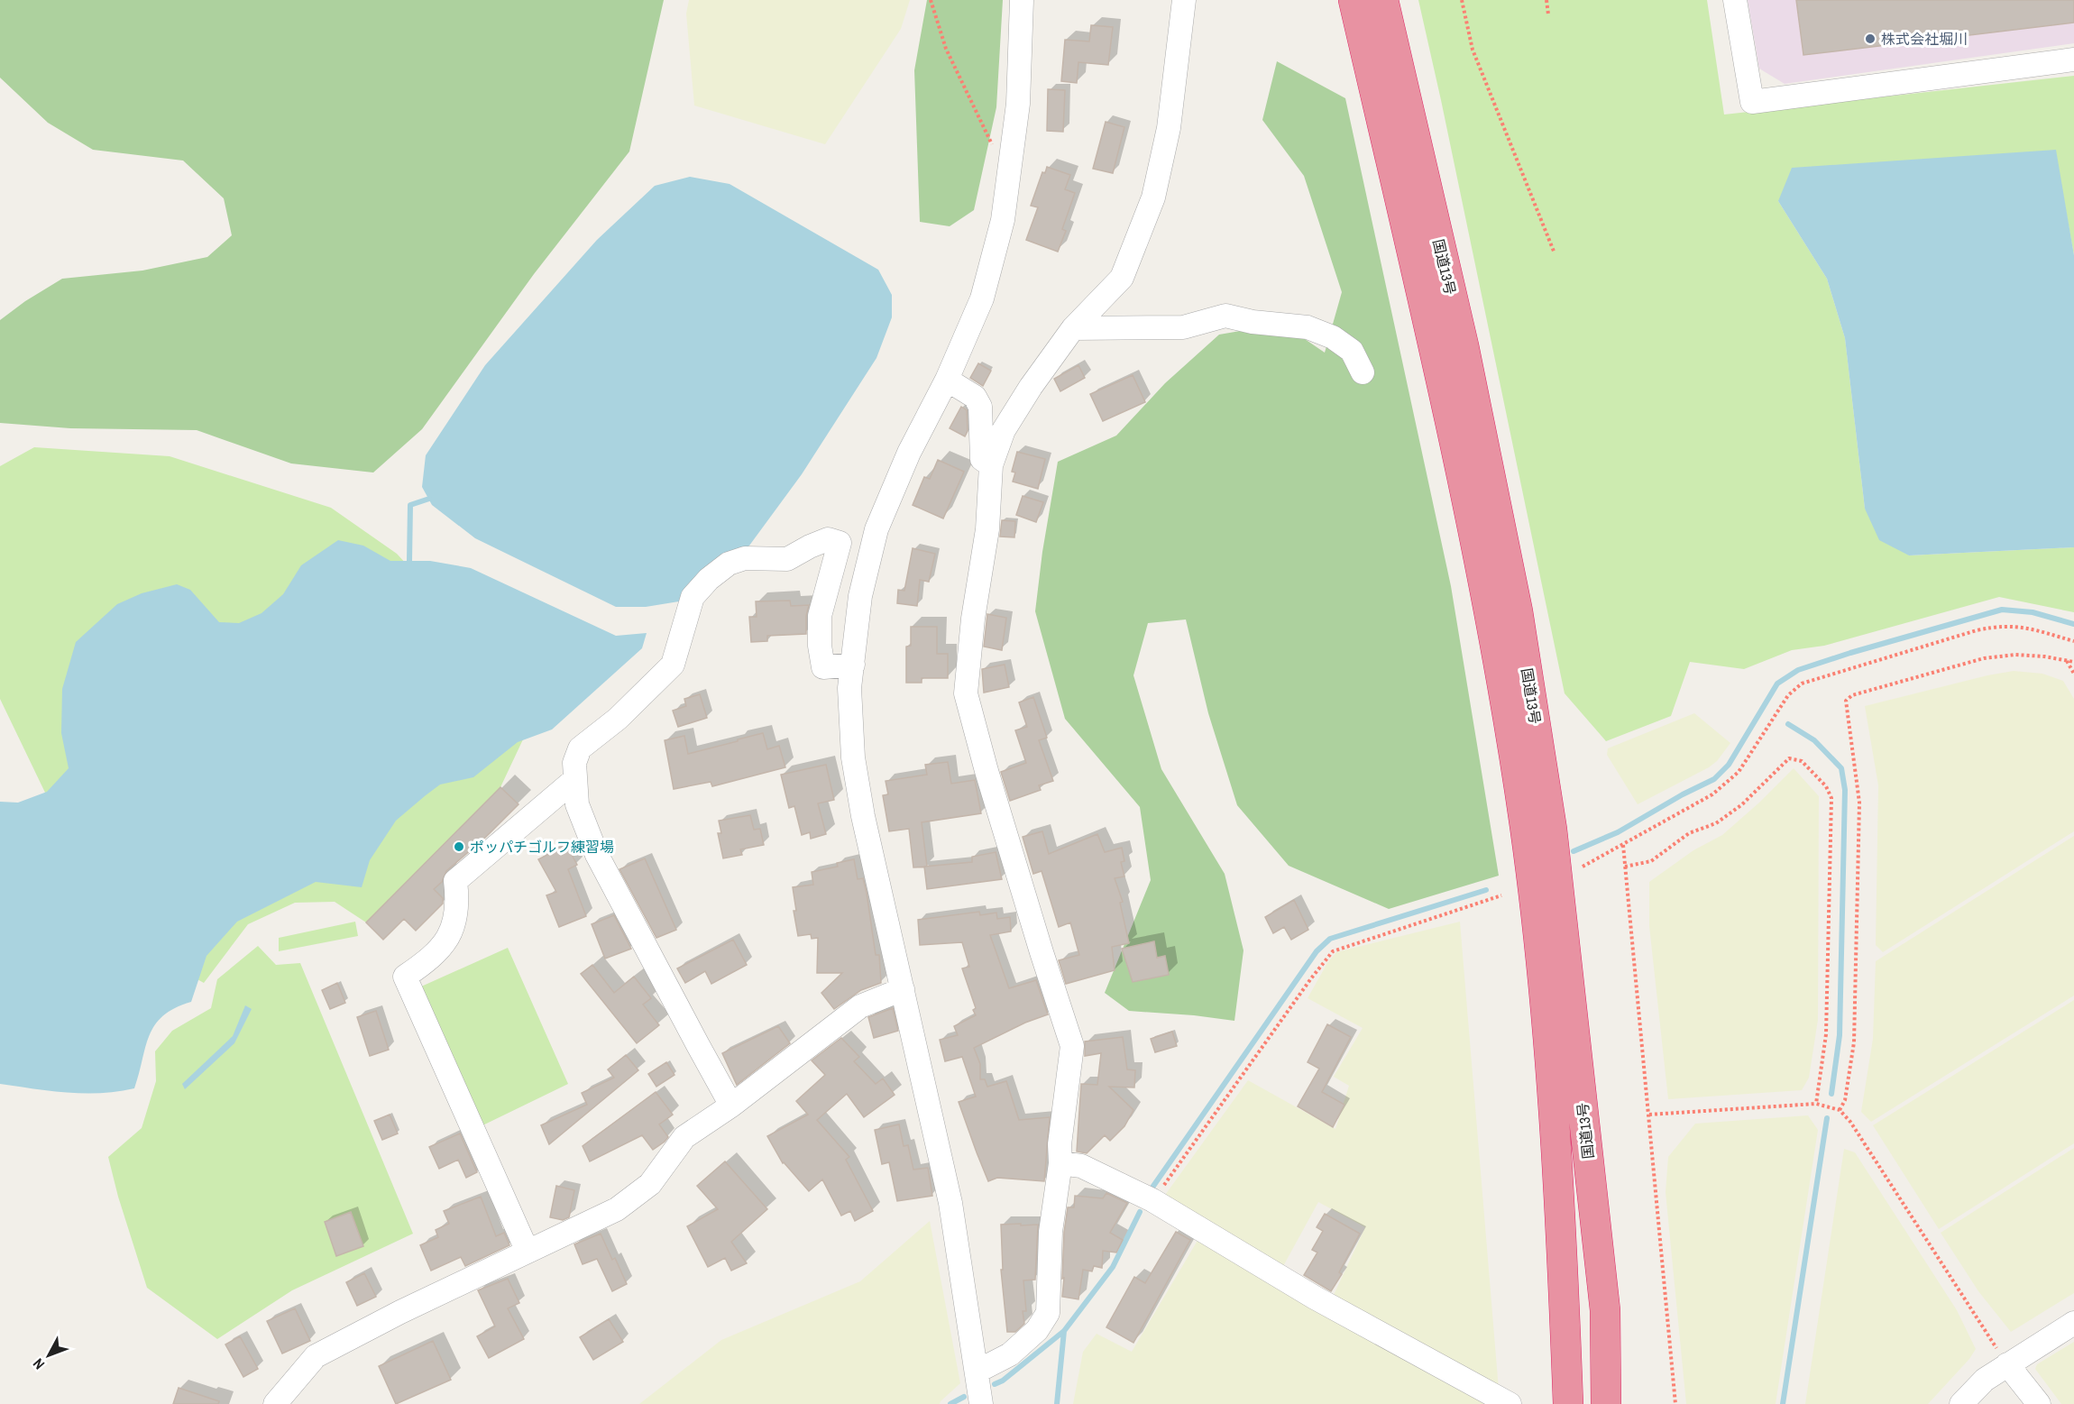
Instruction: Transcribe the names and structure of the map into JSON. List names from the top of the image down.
{
  "streets": {
    "highway": ["国道13号"]
  },
  "places": ["株式会社堀川", "ポッパチゴルフ練習場"],
  "north": "bottom left"
}
